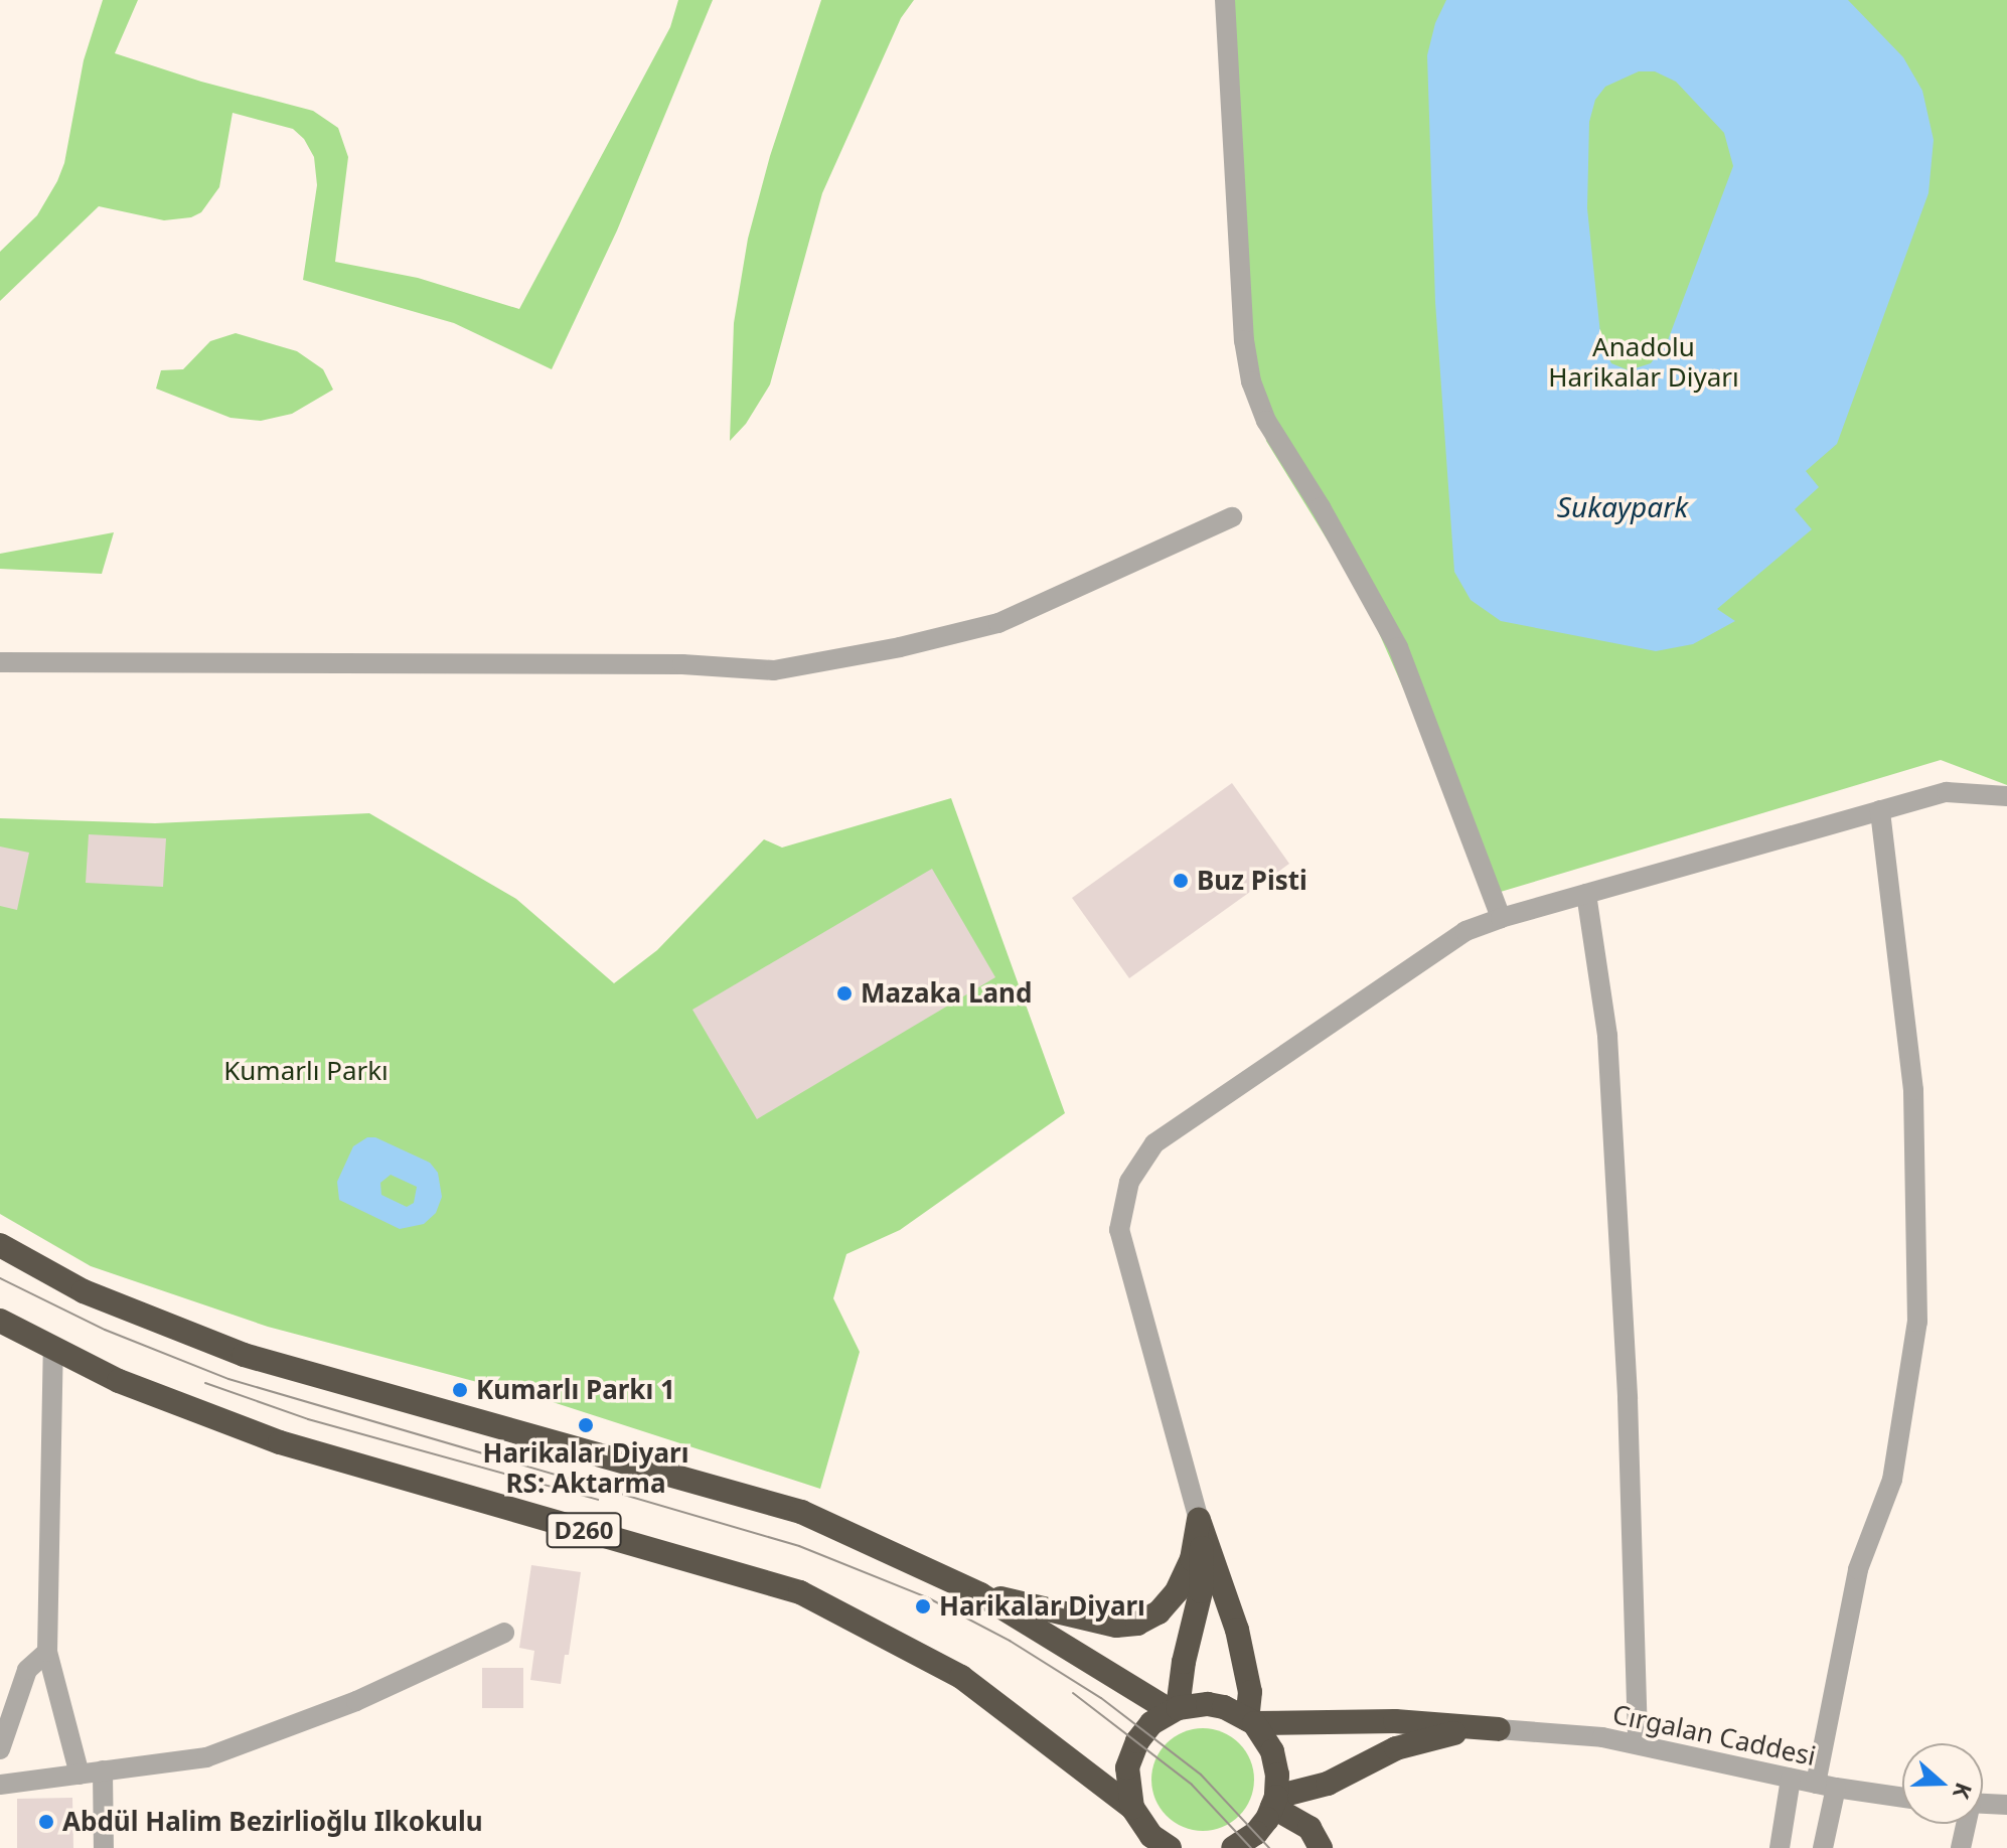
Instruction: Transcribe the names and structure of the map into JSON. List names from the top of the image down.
{
  "streets": {
    "highway": ["D260"],
    "street": ["Cırgalan Caddesi"]
  },
  "water": ["Sukaypark"],
  "parks": ["Anadolu Harikalar Diyarı", "Kumarlı Parkı"],
  "places": [
    "Buz Pisti",
    "Mazaka Land",
    "Kumarlı Parkı 1",
    "Harikalar Diyarı RS: Aktarma",
    "Harikalar Diyarı",
    "Abdül Halim Bezirlioğlu Ilkokulu"
  ],
  "north": "right"
}
